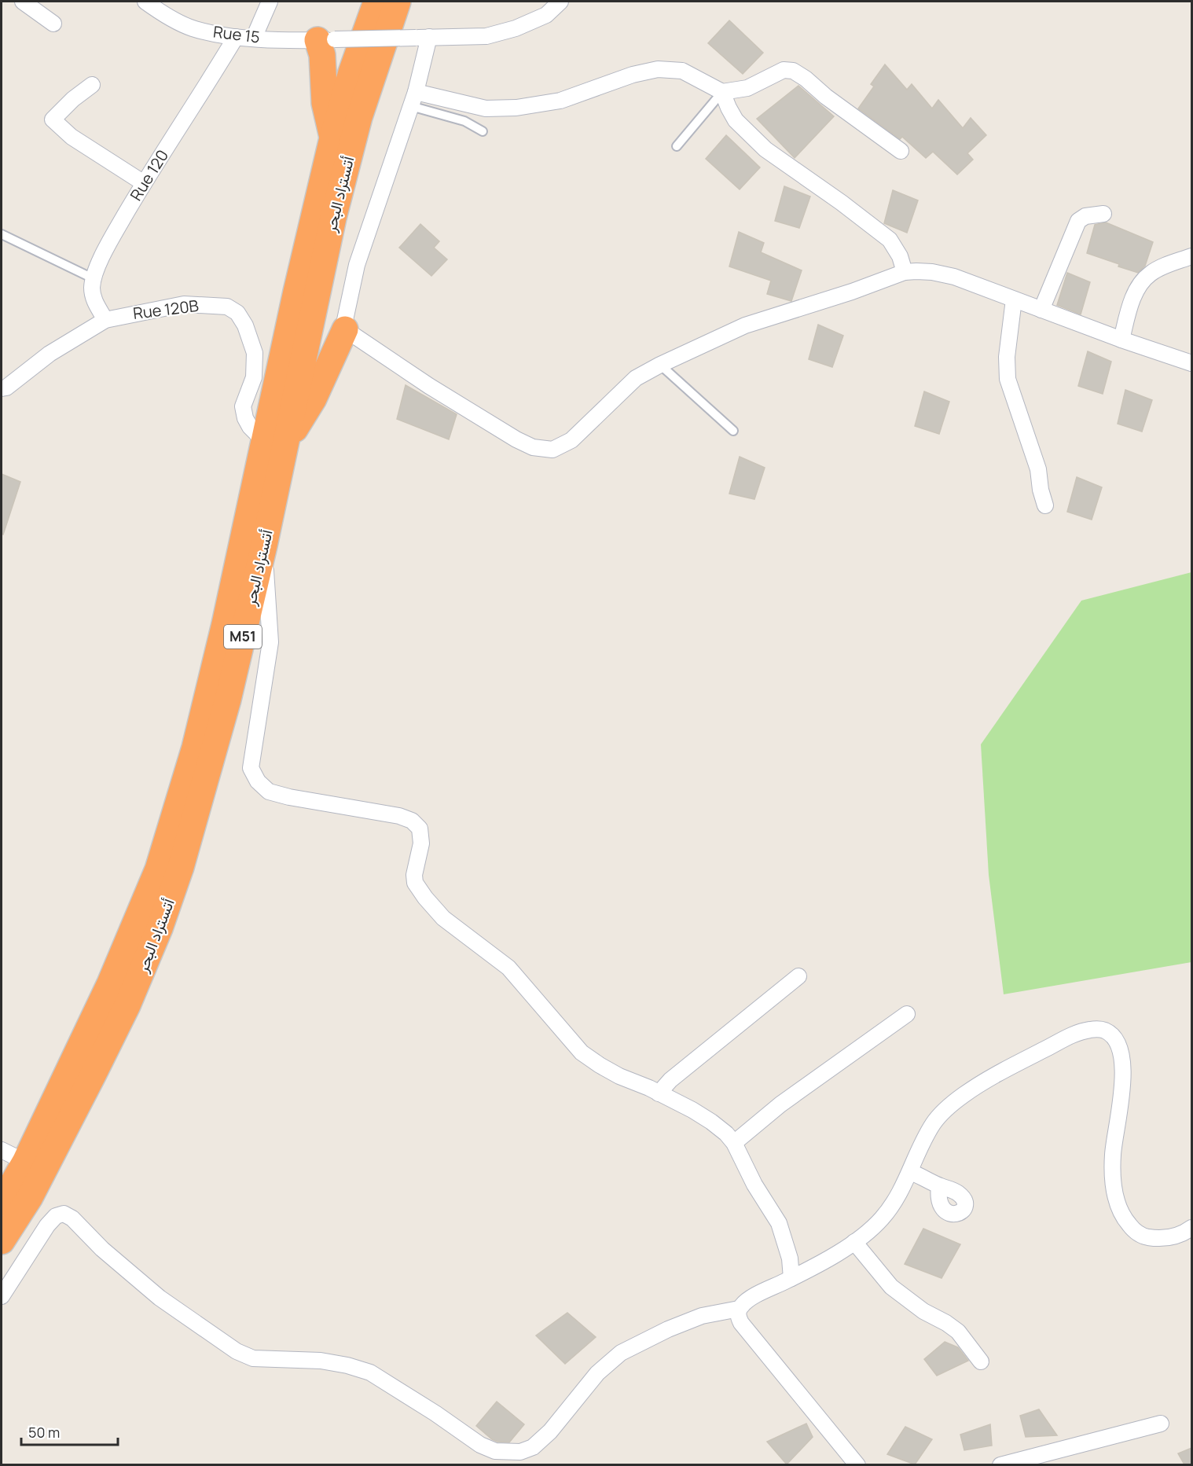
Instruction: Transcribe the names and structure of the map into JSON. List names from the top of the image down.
{
  "streets": {
    "highway": ["أتستراد البحر", "M51"],
    "street": ["Rue 15", "Rue 120", "Rue 120B"]
  },
  "crossings": [
    ["Rue 15", "Rue 120"],
    ["Rue 120", "Rue 120B"],
    ["أتستراد البحر", "Rue 120B"]
  ],
  "scale_bar": "50 m"
}
